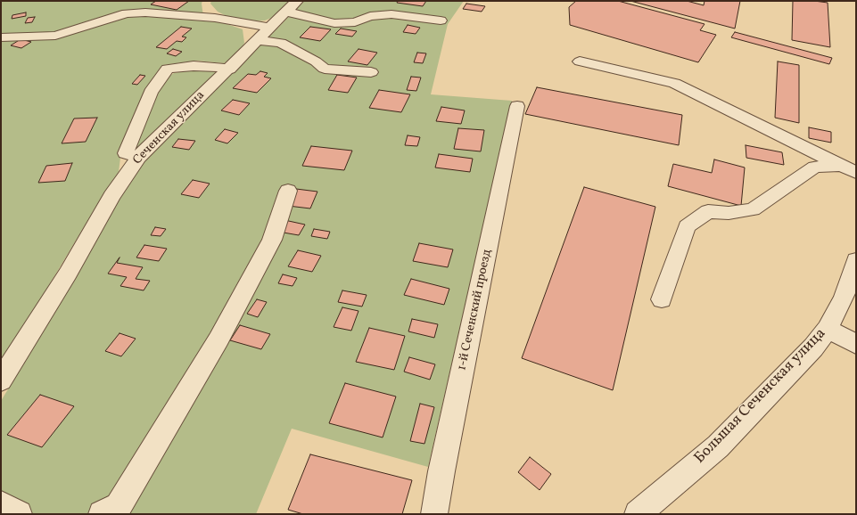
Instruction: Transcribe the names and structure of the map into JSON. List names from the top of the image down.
{
  "streets": {
    "street": ["Сеченская улица", "1-й Сеченский проезд", "Большая Сеченская улица"]
  }
}
